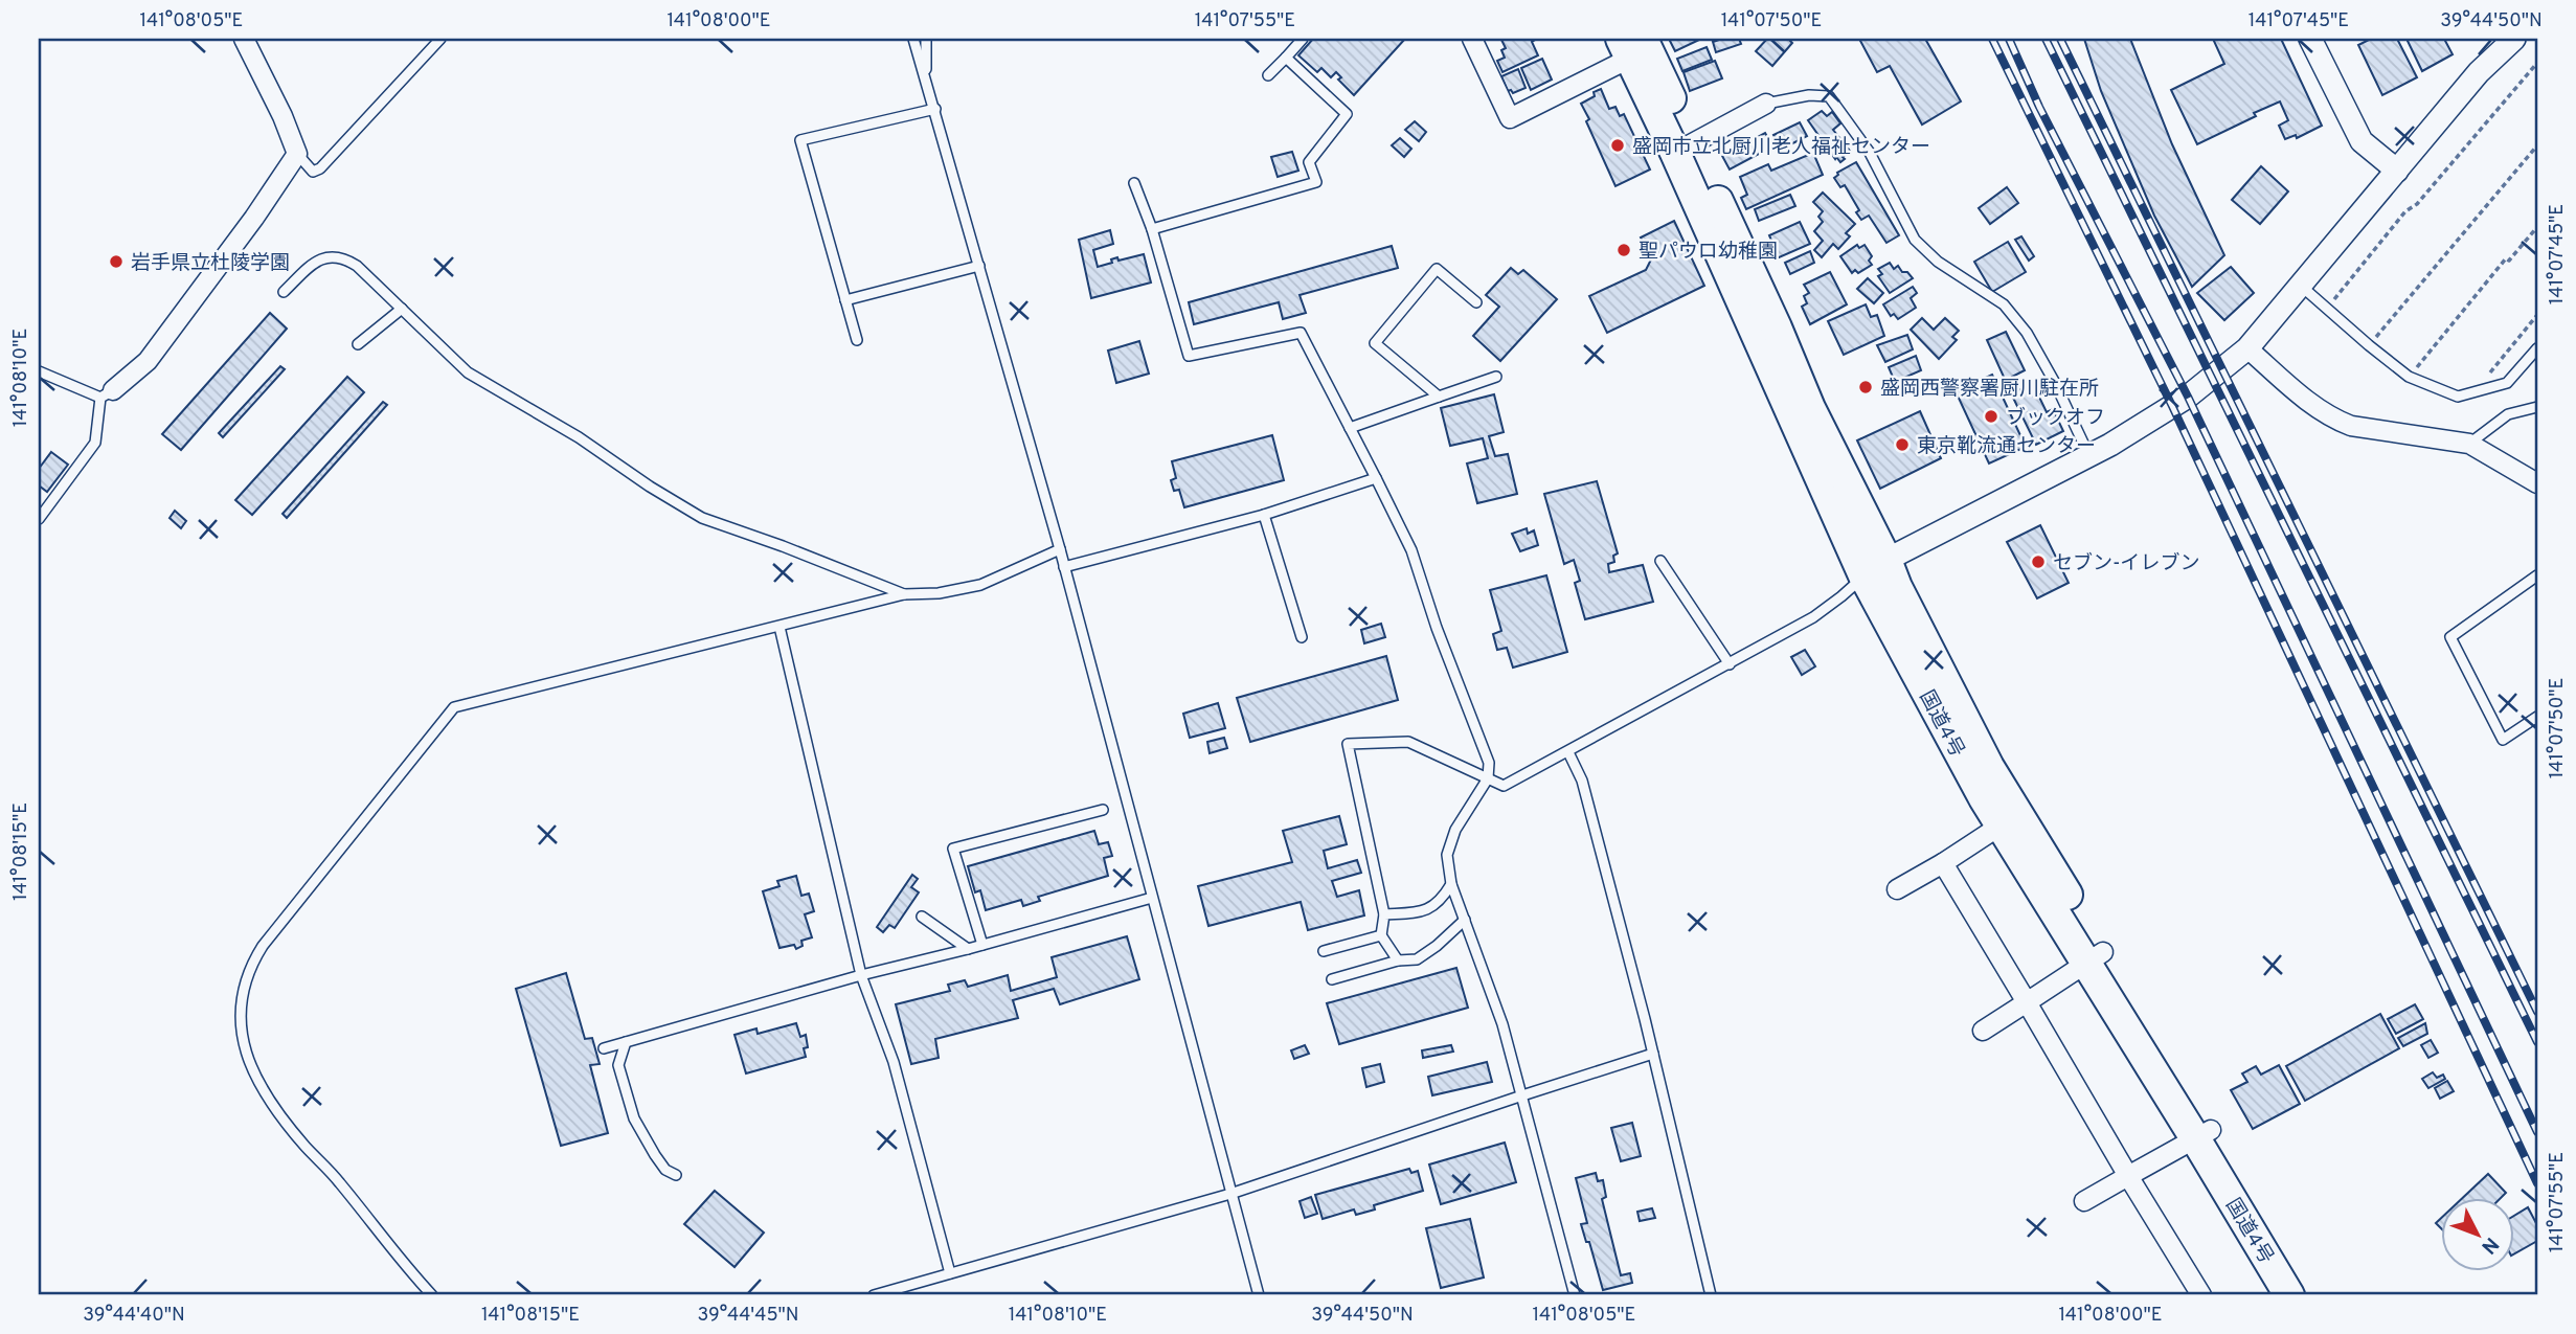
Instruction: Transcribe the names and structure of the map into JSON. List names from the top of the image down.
{
  "streets": {
    "highway": ["国道4号"]
  },
  "places": [
    "盛岡市立北厨川老人福祉センター",
    "聖パウロ幼稚園",
    "岩手県立杜陵学園",
    "盛岡西警察署厨川駐在所",
    "ブックオフ",
    "東京靴流通センター",
    "セブン-イレブン"
  ],
  "north": "bottom right",
  "coordinates": [
    "141°08'05\"E",
    "141°08'00\"E",
    "141°07'55\"E",
    "141°07'50\"E",
    "141°07'45\"E",
    "39°44'50\"N",
    "141°08'10\"E",
    "141°08'15\"E",
    "39°44'40\"N",
    "39°44'45\"N"
  ]
}
